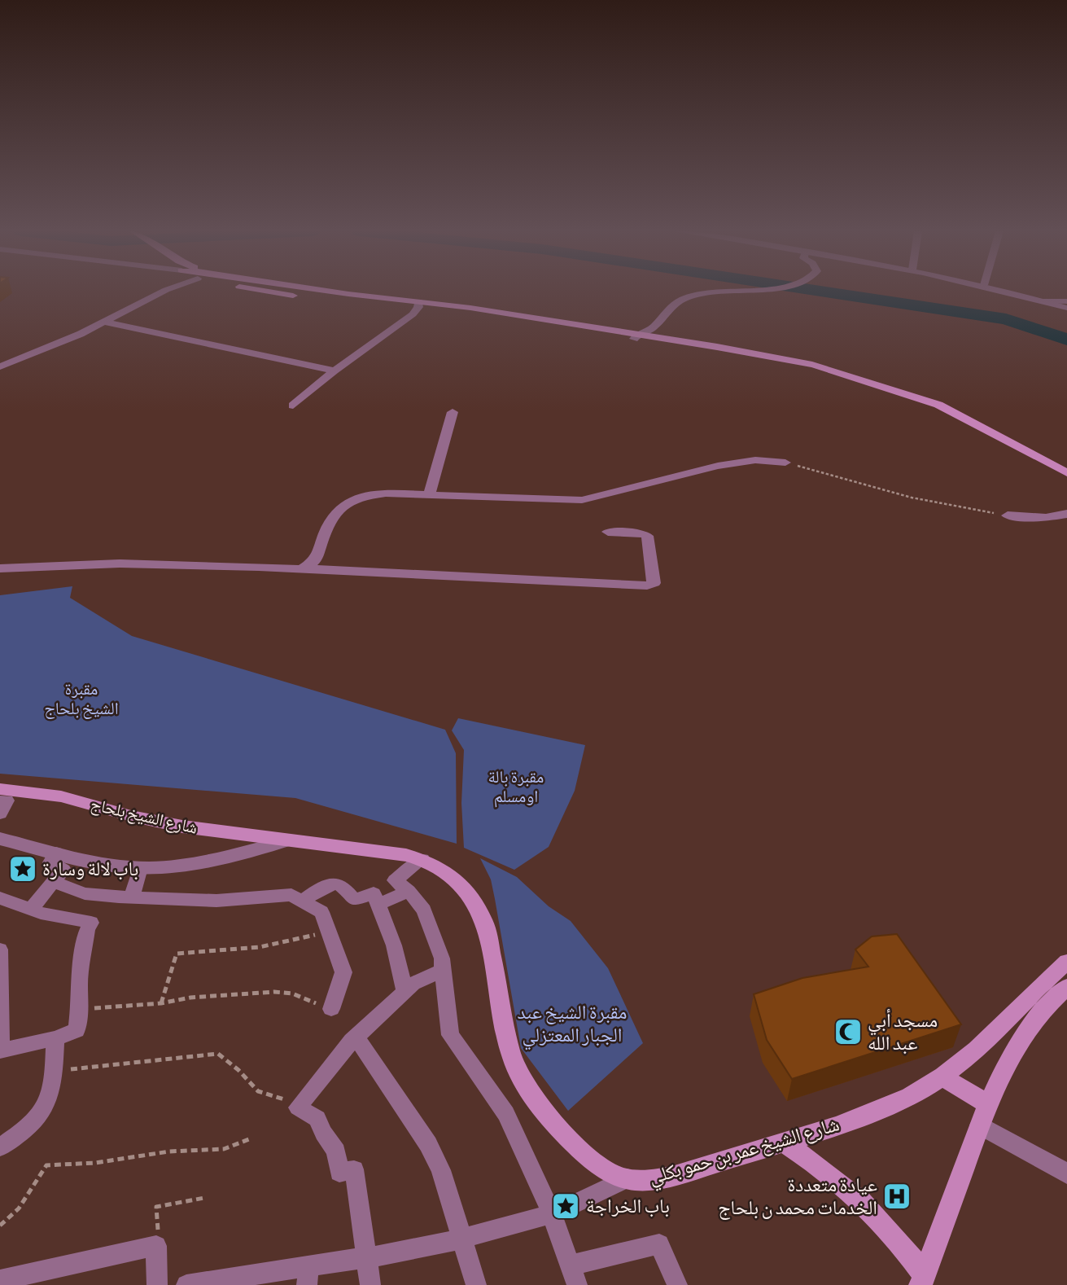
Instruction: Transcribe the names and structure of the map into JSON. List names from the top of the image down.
{
  "streets": {
    "main road": ["شارع الشيخ بلحاج", "شارع الشيخ عمر بن حمو بكلي"]
  },
  "crossings": [
    ["شارع الشيخ بلحاج", "شارع الشيخ عمر بن حمو بكلي"]
  ],
  "parks": ["مقبرة الشيخ بلحاج", "مقبرة بالة اومسلم", "مقبرة الشيخ عبد الجبار المعتزلي"],
  "places": {
    "place": ["باب لالة وسارة", "باب الخراجة"],
    "mosque": ["مسجد أبي عبد الله"],
    "hospital": ["عيادة متعددة الخدمات محمد ن بلحاج"]
  }
}
